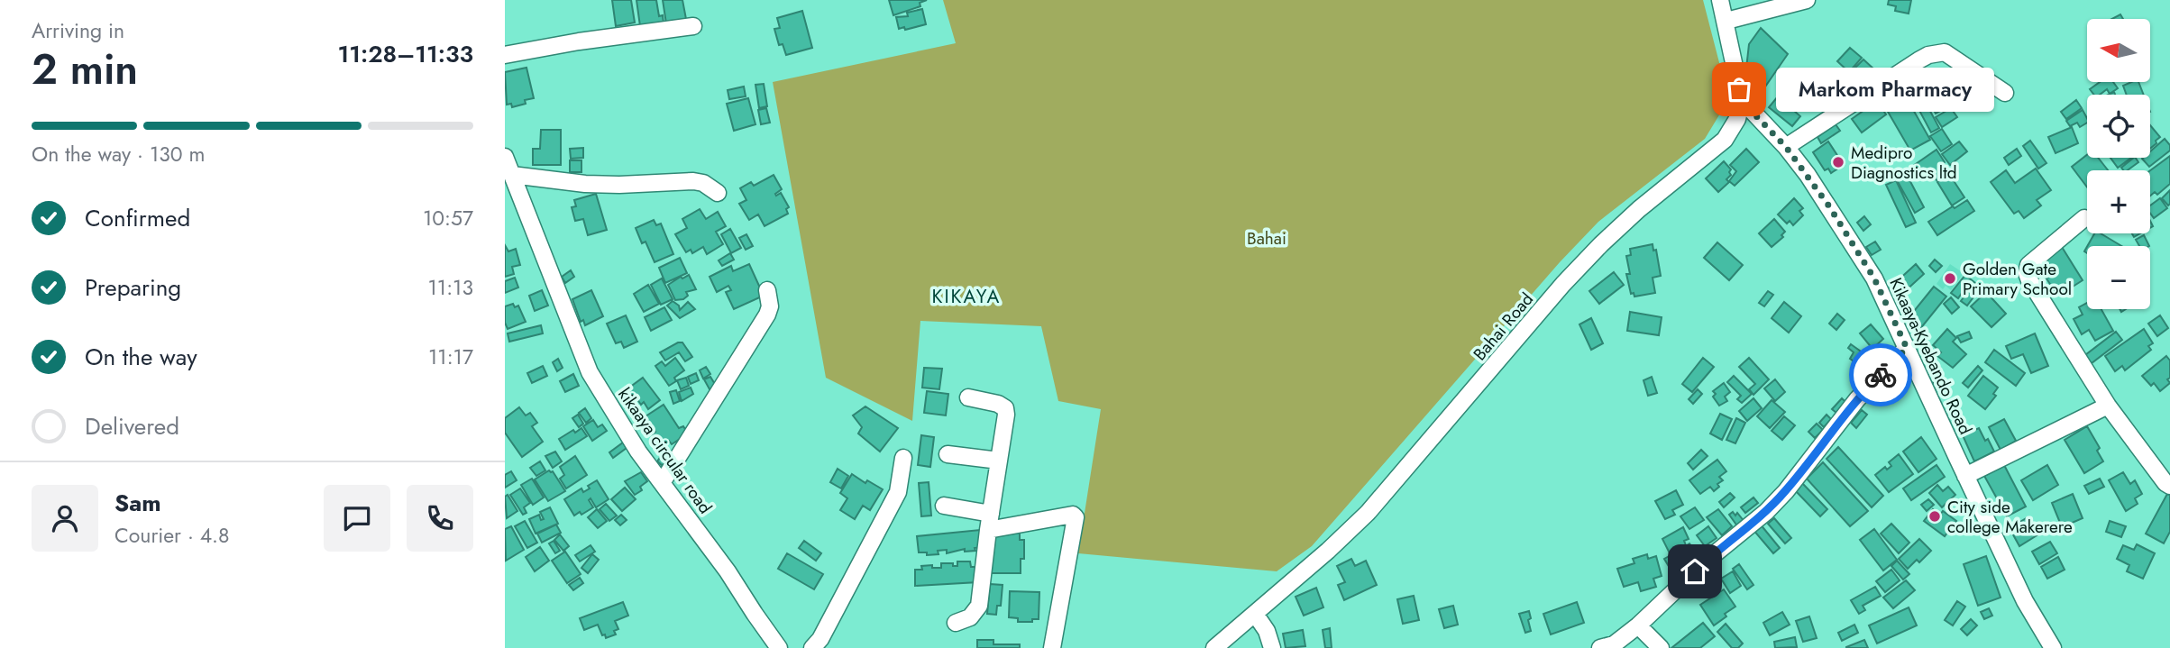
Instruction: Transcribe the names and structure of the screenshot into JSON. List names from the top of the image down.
{
  "streets": {
    "street": ["Bahai Road", "Kikaaya-Kyebando Road", "kikaaya circular road"]
  },
  "crossings": [
    ["Bahai Road", "Kikaaya-Kyebando Road"]
  ],
  "districts": ["KIKAYA"],
  "parks": ["Bahai"],
  "places": [
    "Markom Pharmacy",
    "Medipro Diagnostics ltd",
    "Golden Gate Primary School",
    "City side college Makerere"
  ],
  "north": "left",
  "page": {
    "heading": ["2 min", "Arriving in", "11:28–11:33"],
    "panel": ["Sam", "Courier · 4.8"],
    "map_buttons": ["+", "−"],
    "bubble": "Markom Pharmacy",
    "bar": "On the way · 130 m",
    "list": [
      ["Confirmed", "10:57"],
      ["Preparing", "11:13"],
      ["On the way", "11:17"],
      "Delivered"
    ]
  }
}
